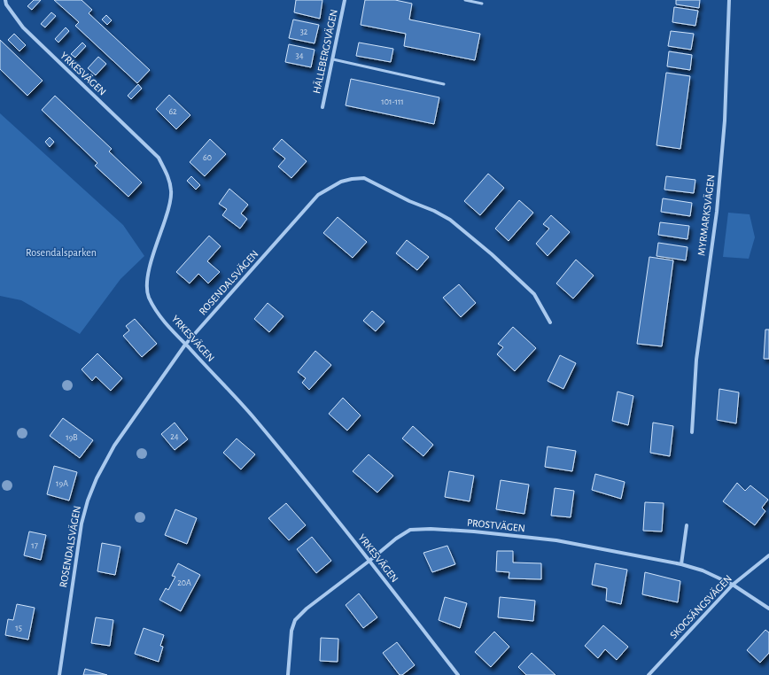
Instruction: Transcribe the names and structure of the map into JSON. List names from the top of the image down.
{
  "streets": {
    "street": [
      "HÄLLEBERGSVÄGEN",
      "YRKESVÄGEN",
      "MYRMARKSVÄGEN",
      "ROSENDALSVÄGEN",
      "PROSTVÄGEN",
      "SKOGSÄNGSVÄGEN"
    ]
  },
  "crossings": [
    ["YRKESVÄGEN", "ROSENDALSVÄGEN"],
    ["YRKESVÄGEN", "PROSTVÄGEN"],
    ["PROSTVÄGEN", "SKOGSÄNGSVÄGEN"]
  ],
  "parks": ["Rosendalsparken"],
  "house_numbers": [
    "32",
    "34",
    "101-111",
    "62",
    "60",
    "24",
    "19B",
    "19A",
    "17",
    "20A",
    "15"
  ]
}
